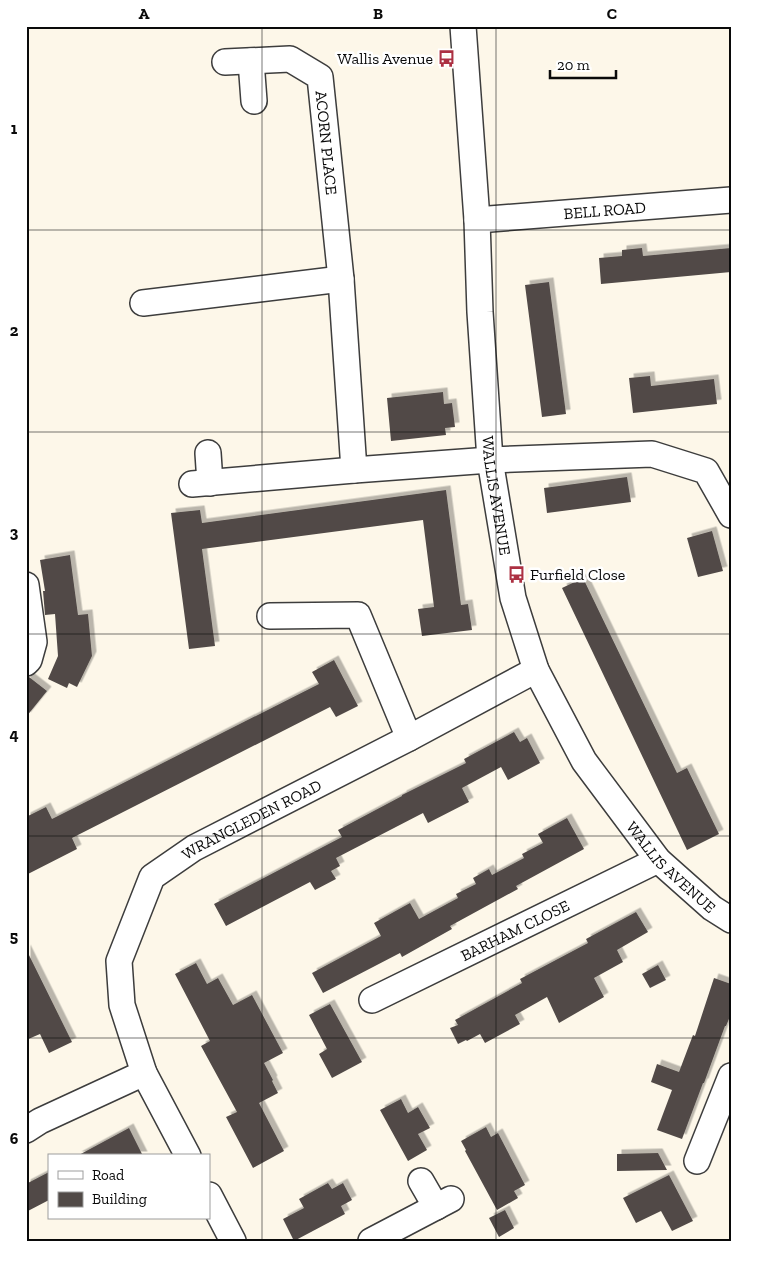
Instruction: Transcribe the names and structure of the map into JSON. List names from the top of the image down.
{
  "streets": {
    "street": [
      "ACORN PLACE",
      "BELL ROAD",
      "WALLIS AVENUE",
      "WRANGLEDEN ROAD",
      "BARHAM CLOSE"
    ]
  },
  "crossings": [
    ["BELL ROAD", "WALLIS AVENUE"],
    ["WALLIS AVENUE", "WRANGLEDEN ROAD"],
    ["WALLIS AVENUE", "BARHAM CLOSE"]
  ],
  "places": {
    "bus stop": ["Wallis Avenue", "Furfield Close"]
  },
  "legend": ["Road", "Building"],
  "scale_bar": "20 m",
  "grid": {
    "columns": ["A", "B", "C"],
    "rows": [
      "1",
      "2",
      "3",
      "4",
      "5",
      "6"
    ]
  }
}
